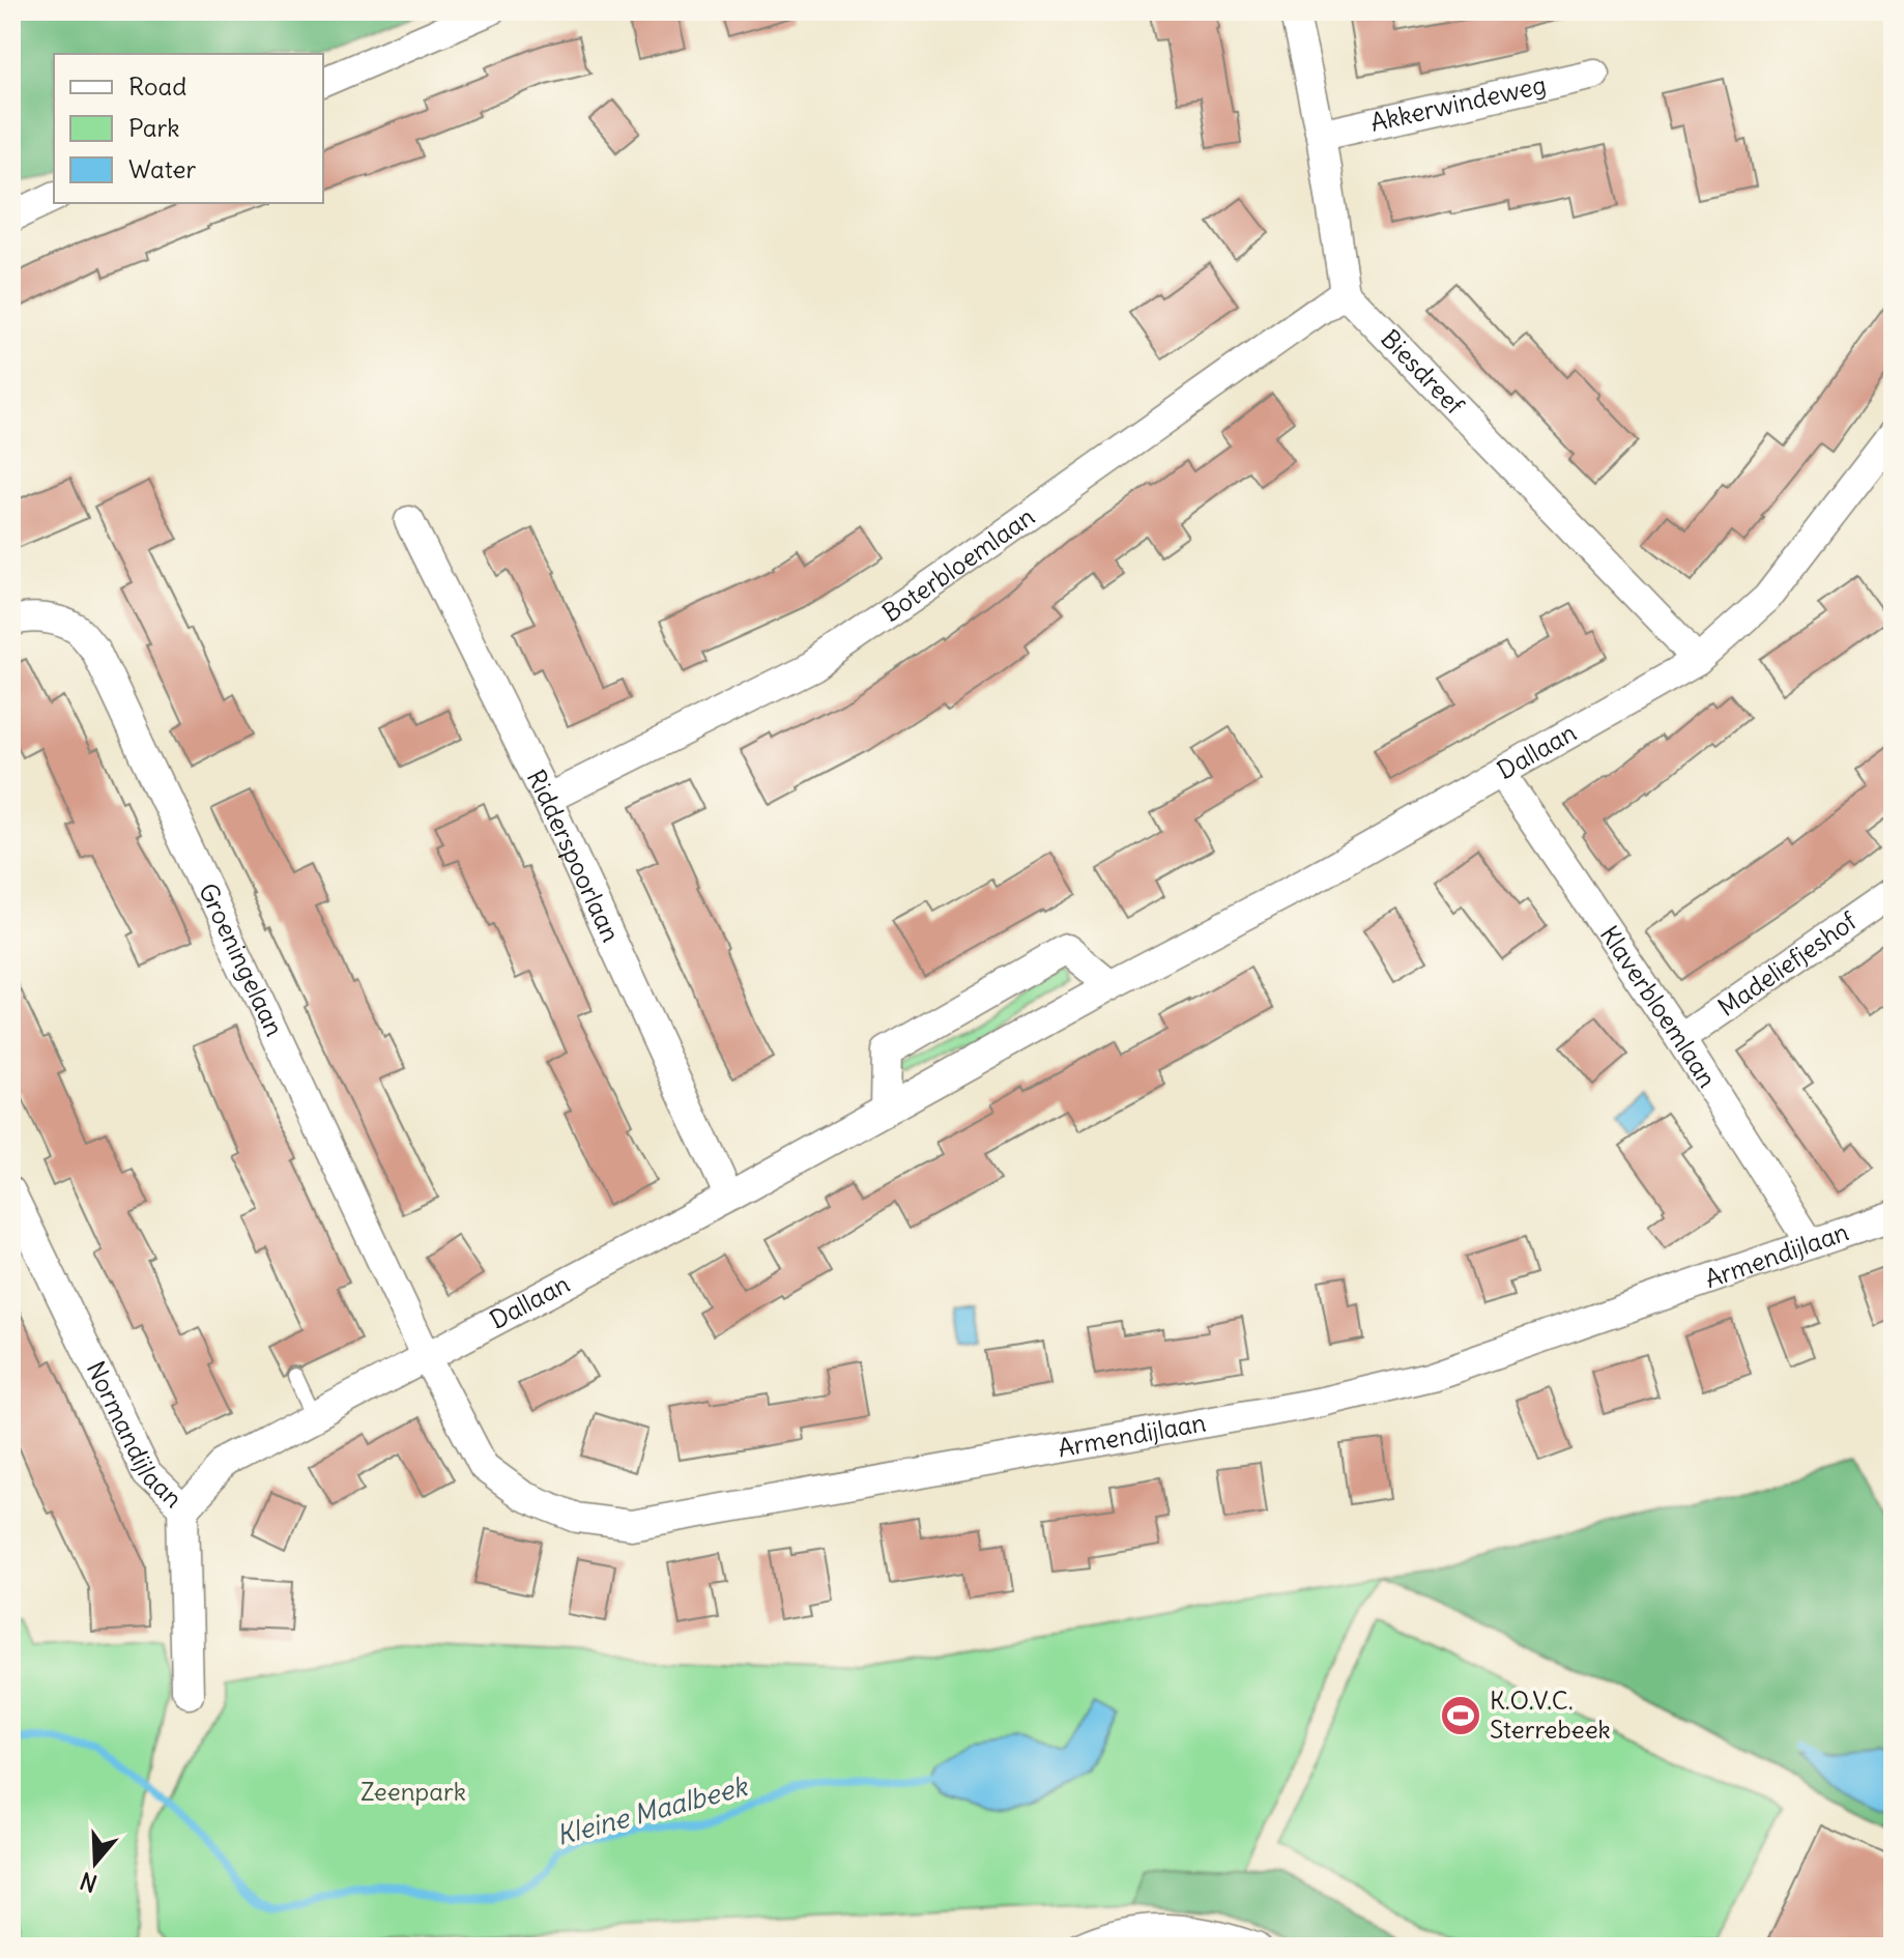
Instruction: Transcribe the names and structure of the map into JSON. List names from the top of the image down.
{
  "streets": {
    "street": [
      "Akkerwindeweg",
      "Biesdreef",
      "Boterbloemlaan",
      "Dallaan",
      "Ridderspoorlaan",
      "Groeningelaan",
      "Madeliefjeshof",
      "Klaverbloemlaan",
      "Armendijlaan",
      "Normandijlaan"
    ]
  },
  "crossings": [
    ["Biesdreef", "Boterbloemlaan"],
    ["Biesdreef", "Dallaan"],
    ["Boterbloemlaan", "Ridderspoorlaan"],
    ["Dallaan", "Ridderspoorlaan"],
    ["Dallaan", "Groeningelaan"],
    ["Dallaan", "Klaverbloemlaan"],
    ["Dallaan", "Armendijlaan"],
    ["Dallaan", "Normandijlaan"],
    ["Groeningelaan", "Armendijlaan"],
    ["Madeliefjeshof", "Klaverbloemlaan"],
    ["Klaverbloemlaan", "Armendijlaan"]
  ],
  "water": ["Kleine Maalbeek"],
  "parks": ["Zeenpark"],
  "places": {
    "sports": ["K.O.V.C. Sterrebeek"]
  },
  "legend": ["Road", "Park", "Water"],
  "north": "bottom"
}
